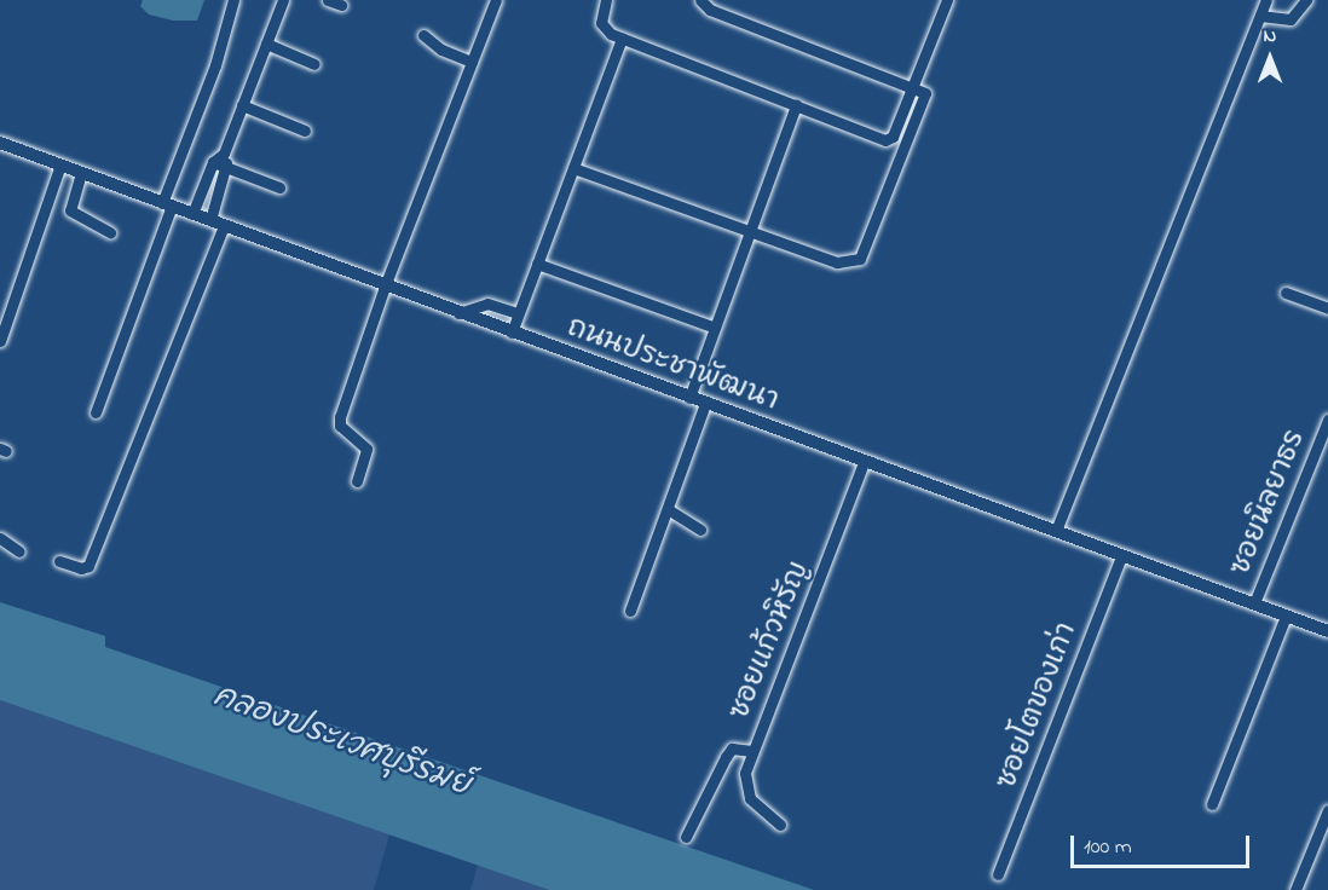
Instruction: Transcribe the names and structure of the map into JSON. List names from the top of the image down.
{
  "streets": {
    "street": [
      "ถนนประชาพัฒนา",
      "ซอยนิลยาธร",
      "ซอยแก้วหิรัญ",
      "ซอยโตของเก่า"
    ]
  },
  "crossings": [
    ["ถนนประชาพัฒนา", "ซอยนิลยาธร"],
    ["ถนนประชาพัฒนา", "ซอยแก้วหิรัญ"],
    ["ถนนประชาพัฒนา", "ซอยโตของเก่า"]
  ],
  "water": ["คลองประเวศบุรีรมย์"],
  "scale_bar": "100 m",
  "north": "top"
}
